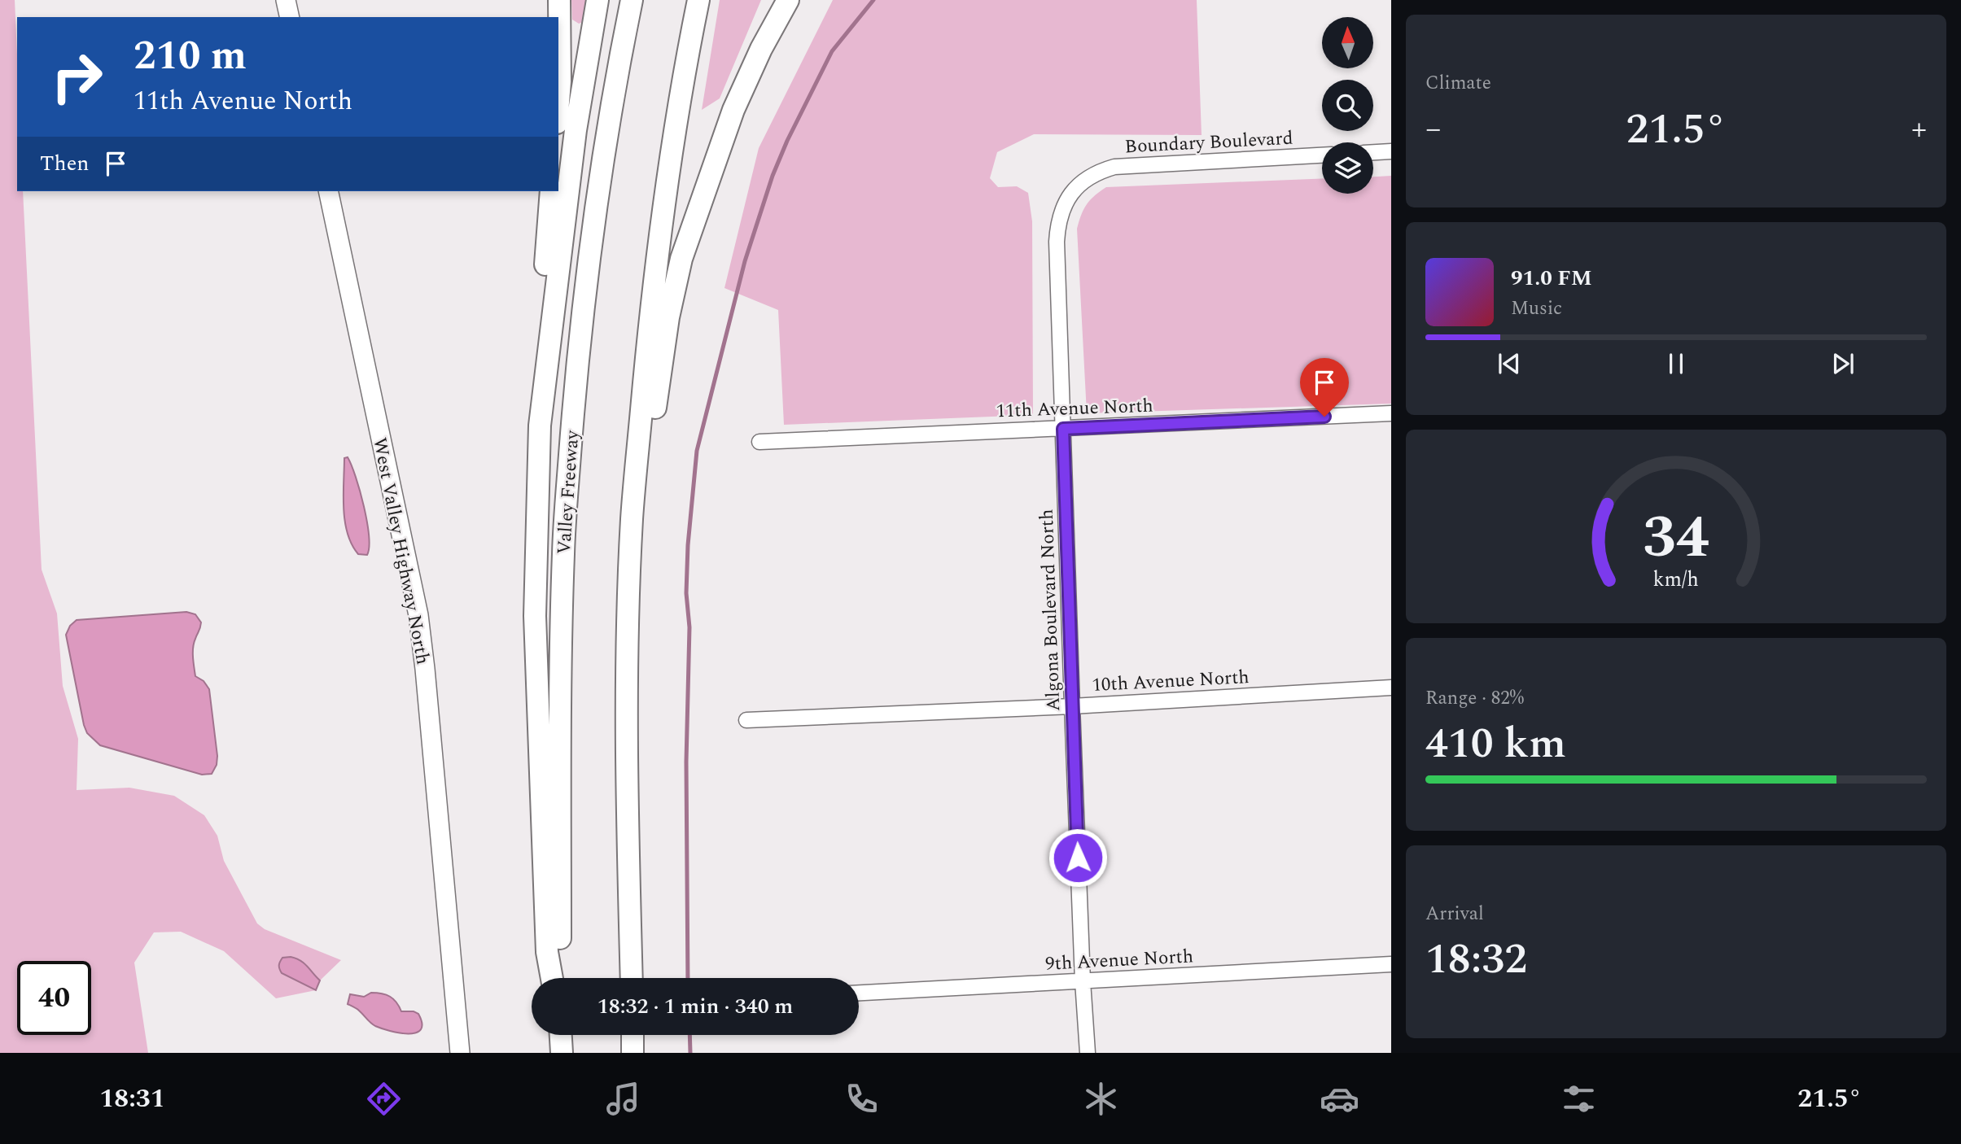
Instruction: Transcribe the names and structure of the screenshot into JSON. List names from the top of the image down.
{
  "streets": {
    "highway": ["Valley Freeway"],
    "main road": ["West Valley Highway North"],
    "street": [
      "Boundary Boulevard",
      "11th Avenue North",
      "Algona Boulevard North",
      "10th Avenue North",
      "9th Avenue North"
    ]
  },
  "crossings": [
    ["Boundary Boulevard", "Algona Boulevard North"],
    ["11th Avenue North", "Algona Boulevard North"],
    ["Algona Boulevard North", "10th Avenue North"],
    ["Algona Boulevard North", "9th Avenue North"]
  ],
  "north": "top",
  "page": {
    "tile": [
      "Climate",
      ["Range · 82%", "410 km"],
      ["Arrival", "18:32"]
    ],
    "turn": ["210 m", "11th Avenue North"],
    "heat": ["−", "21.5°", "+"],
    "then": "Then",
    "song": ["91.0 FM", "Music"],
    "limit": "40",
    "trip": "18:32 · 1 min · 340 m",
    "tabs": ["18:31", "21.5°"],
    "gauge": ["34", "km/h"]
  }
}
